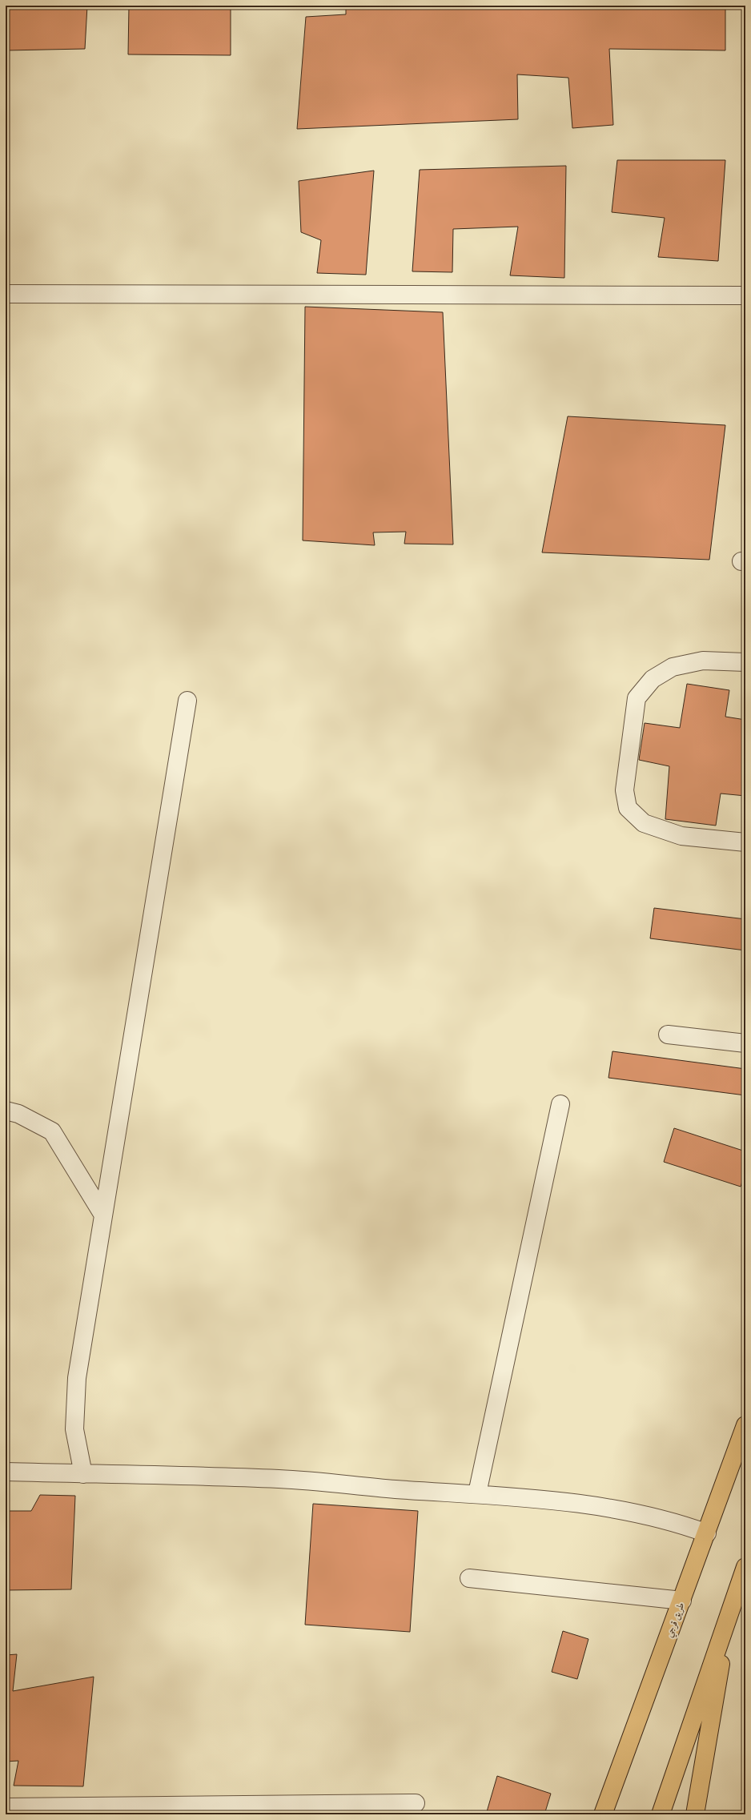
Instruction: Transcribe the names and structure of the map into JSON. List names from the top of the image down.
{
  "streets": {
    "highway": ["طريق قرجي"]
  }
}
